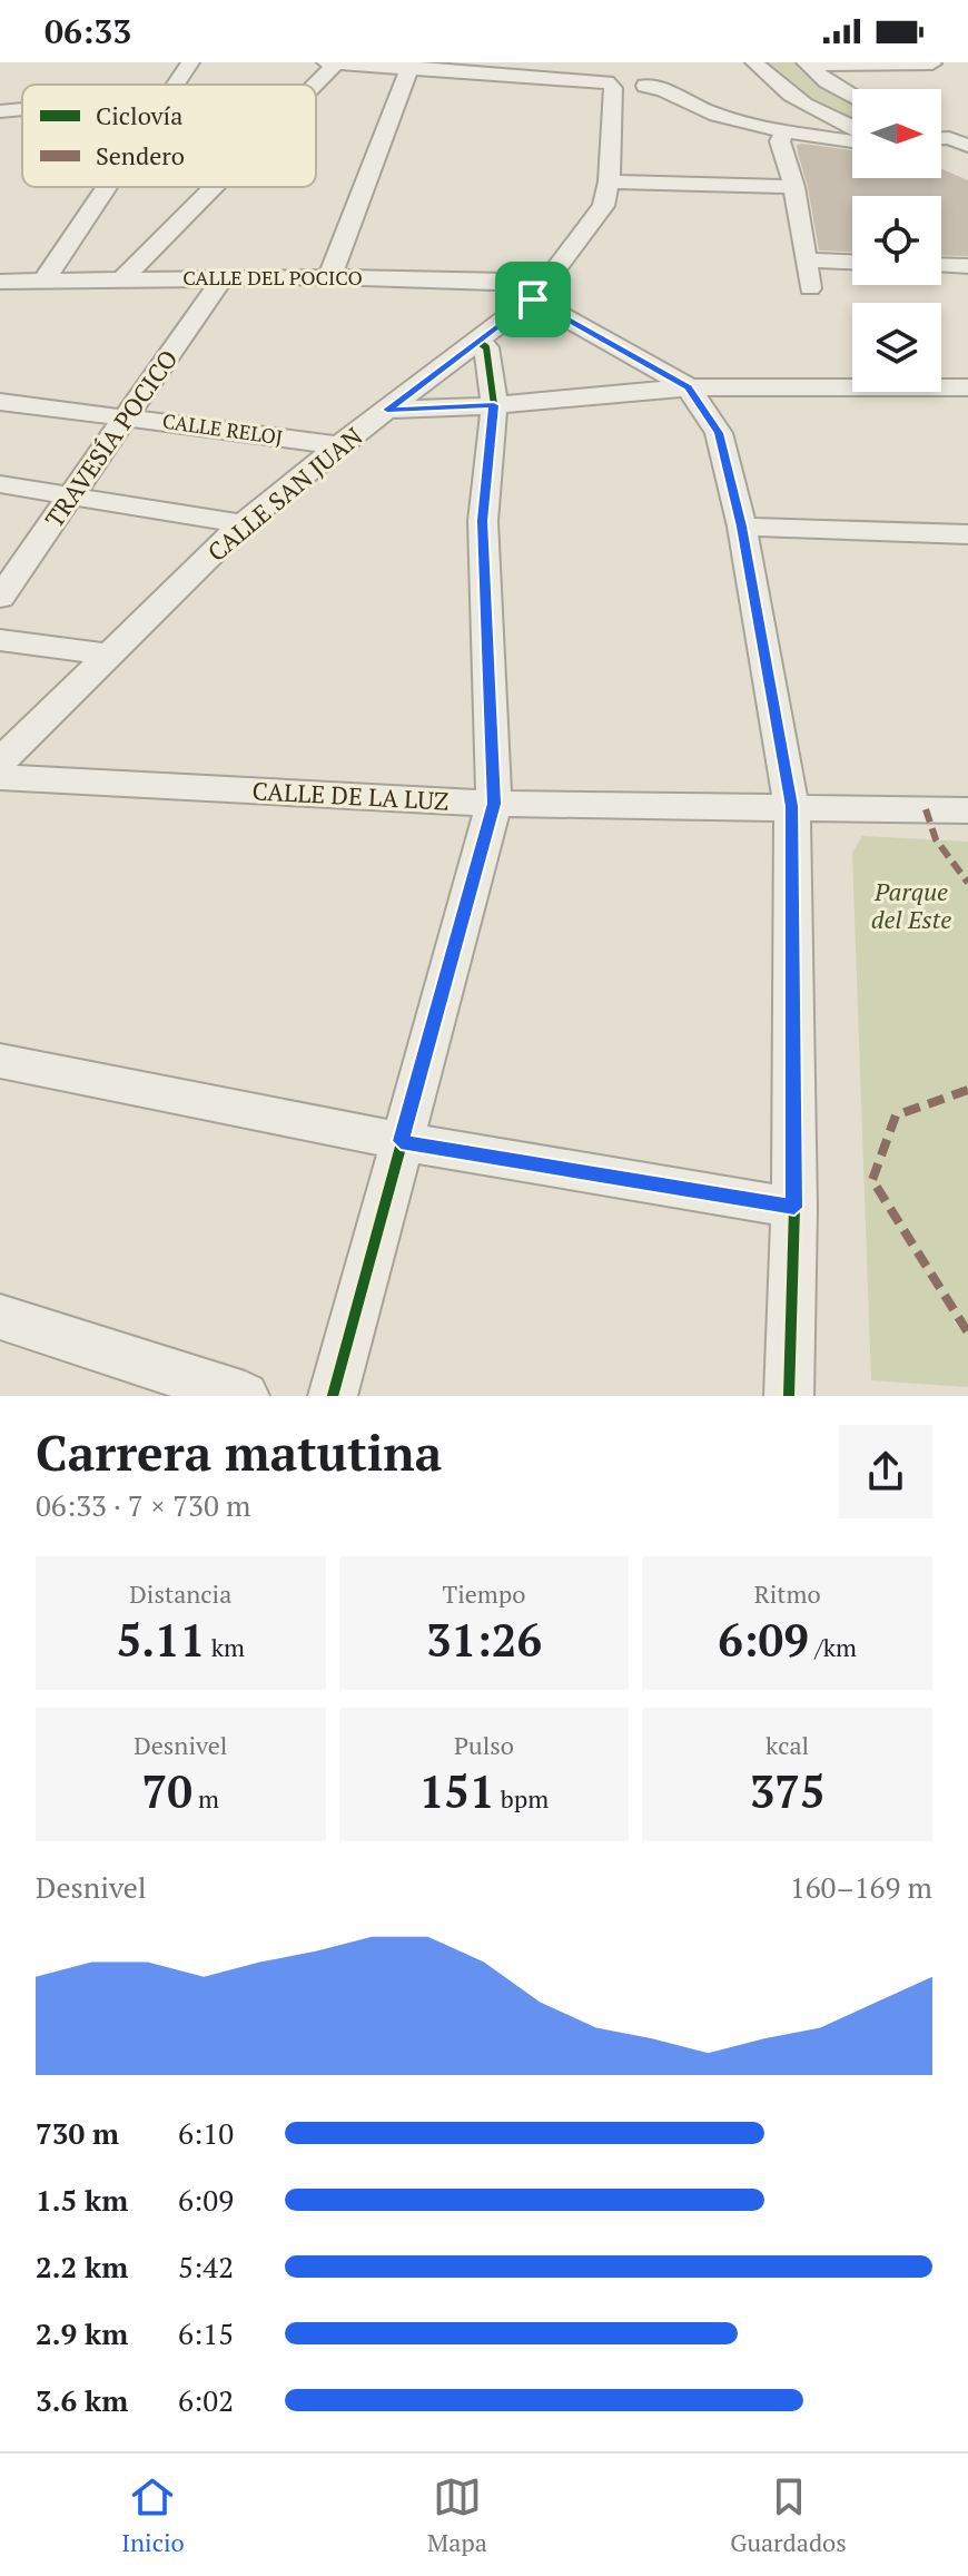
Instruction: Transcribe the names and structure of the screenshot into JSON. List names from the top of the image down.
{
  "streets": {
    "street": [
      "CALLE DEL POCICO",
      "CALLE RELOJ",
      "TRAVESÍA POCICO",
      "CALLE SAN JUAN",
      "CALLE DE LA LUZ"
    ]
  },
  "crossings": [
    ["CALLE DEL POCICO", "TRAVESÍA POCICO"],
    ["CALLE DEL POCICO", "CALLE SAN JUAN"],
    ["CALLE RELOJ", "TRAVESÍA POCICO"],
    ["CALLE RELOJ", "CALLE SAN JUAN"]
  ],
  "parks": ["Parque del Este"],
  "legend": ["Ciclovía", "Sendero"],
  "north": "right",
  "page": {
    "status": "06:33",
    "heading": ["Carrera matutina", "06:33 · 7 × 730 m"],
    "stats": [
      ["Distancia", "5.11 km"],
      ["Tiempo", "31:26"],
      ["Ritmo", "6:09 /km"],
      ["Desnivel", "70 m"],
      ["Pulso", "151 bpm"],
      ["kcal", "375"]
    ],
    "chart": ["Desnivel", "160–169 m"],
    "list": [
      {
        "name": "730 m",
        "note": "6:10"
      },
      {
        "name": "1.5 km",
        "note": "6:09"
      },
      {
        "name": "2.2 km",
        "note": "5:42"
      },
      {
        "name": "2.9 km",
        "note": "6:15"
      },
      {
        "name": "3.6 km",
        "note": "6:02"
      }
    ],
    "tabs": ["Inicio", "Mapa", "Guardados"]
  }
}
